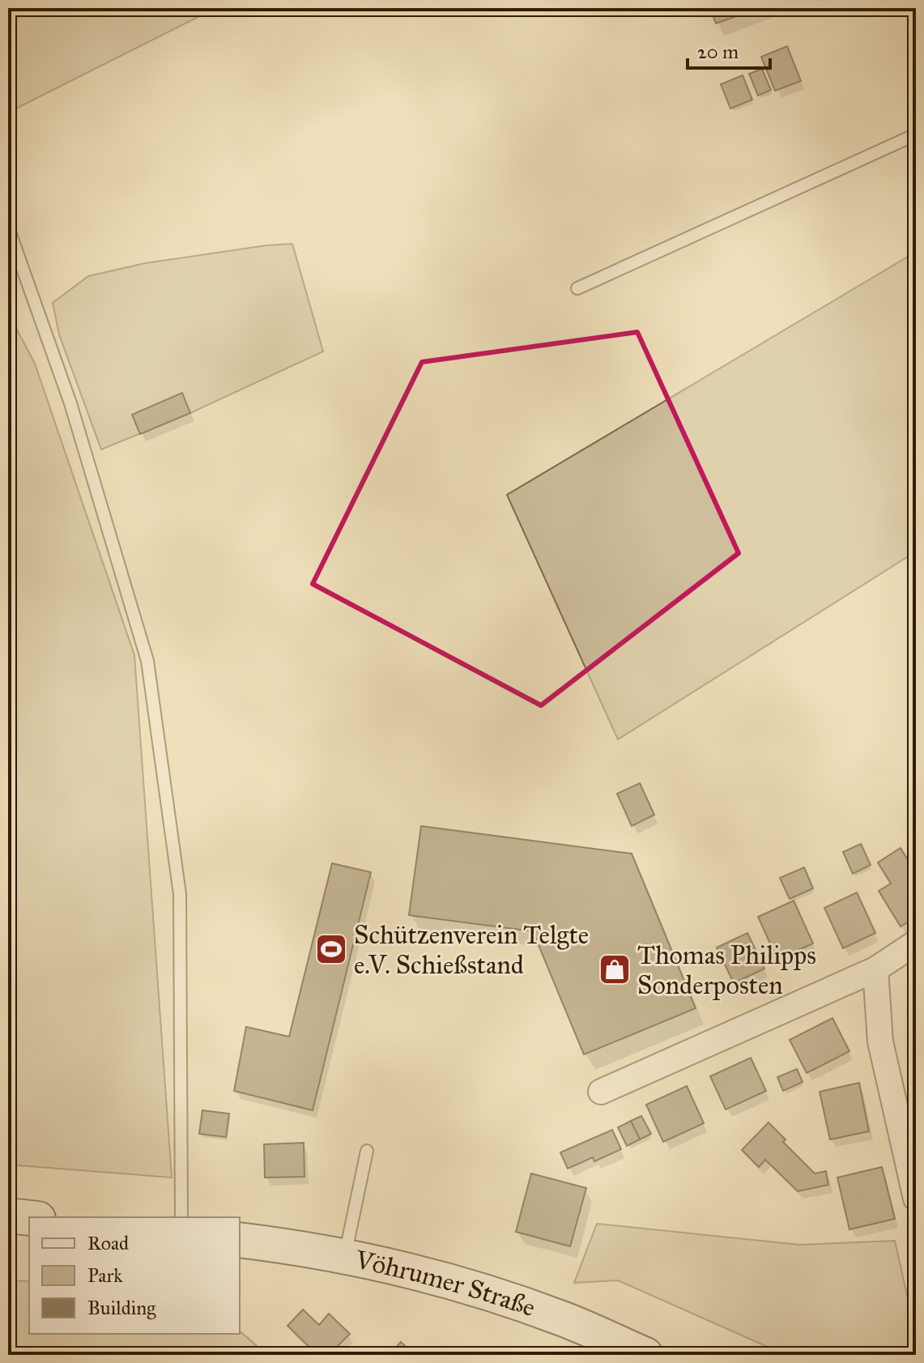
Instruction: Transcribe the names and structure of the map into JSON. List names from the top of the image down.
{
  "streets": {
    "main road": ["Vöhrumer Straße"]
  },
  "places": {
    "sports": ["Schützenverein Telgte e.V. Schießstand"],
    "shop": ["Thomas Philipps Sonderposten"]
  },
  "legend": ["Road", "Park", "Building"],
  "scale_bar": "20 m"
}
